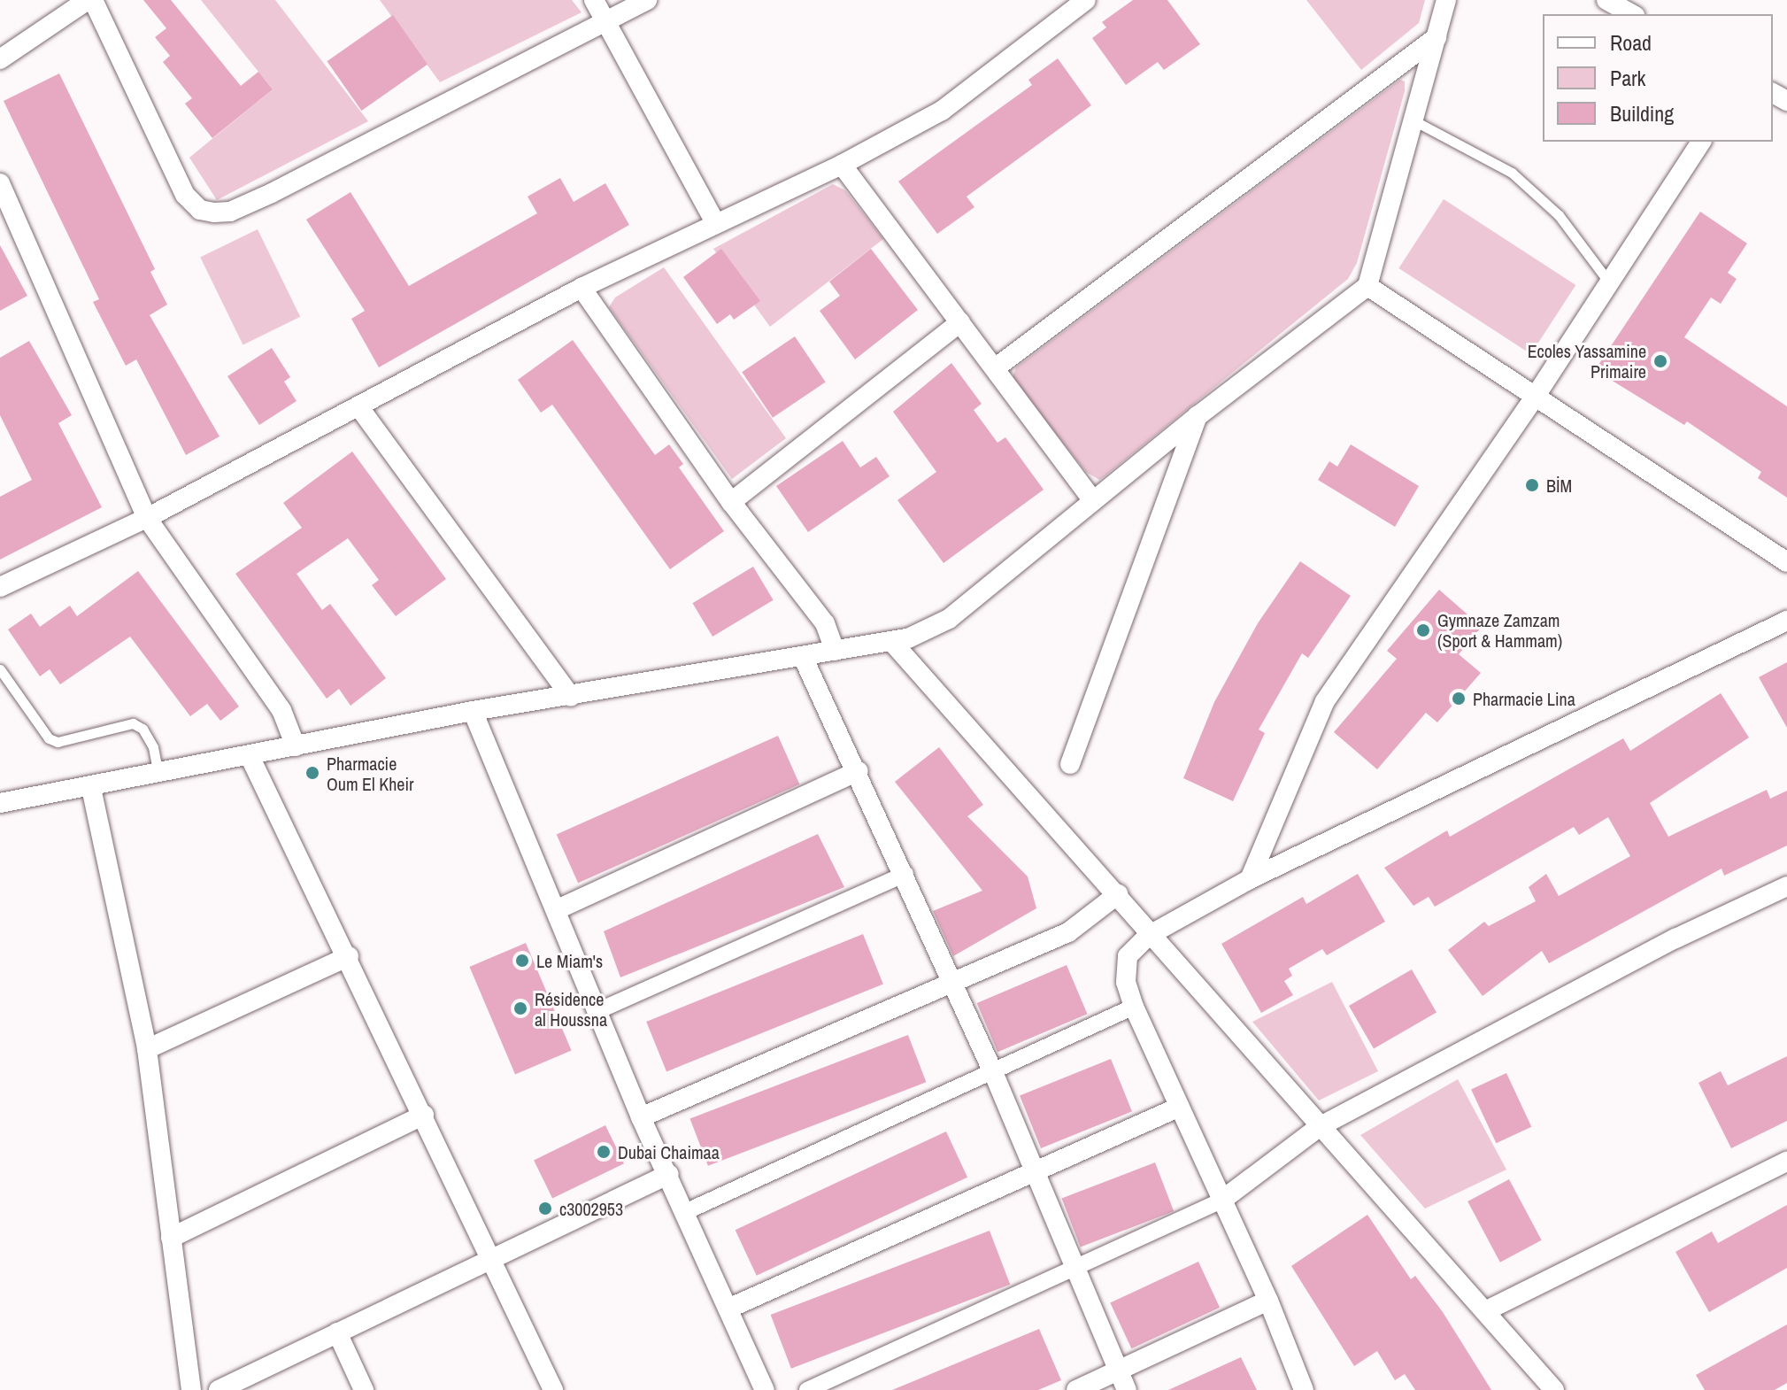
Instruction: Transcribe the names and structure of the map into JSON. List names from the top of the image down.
{
  "places": [
    "Ecoles Yassamine Primaire",
    "BİM",
    "Gymnaze Zamzam (Sport & Hammam)",
    "Pharmacie Lina",
    "Pharmacie Oum El Kheir",
    "Le Miam's",
    "Résidence al Houssna",
    "Dubai Chaimaa",
    "c3002953"
  ],
  "legend": ["Road", "Park", "Building"]
}
